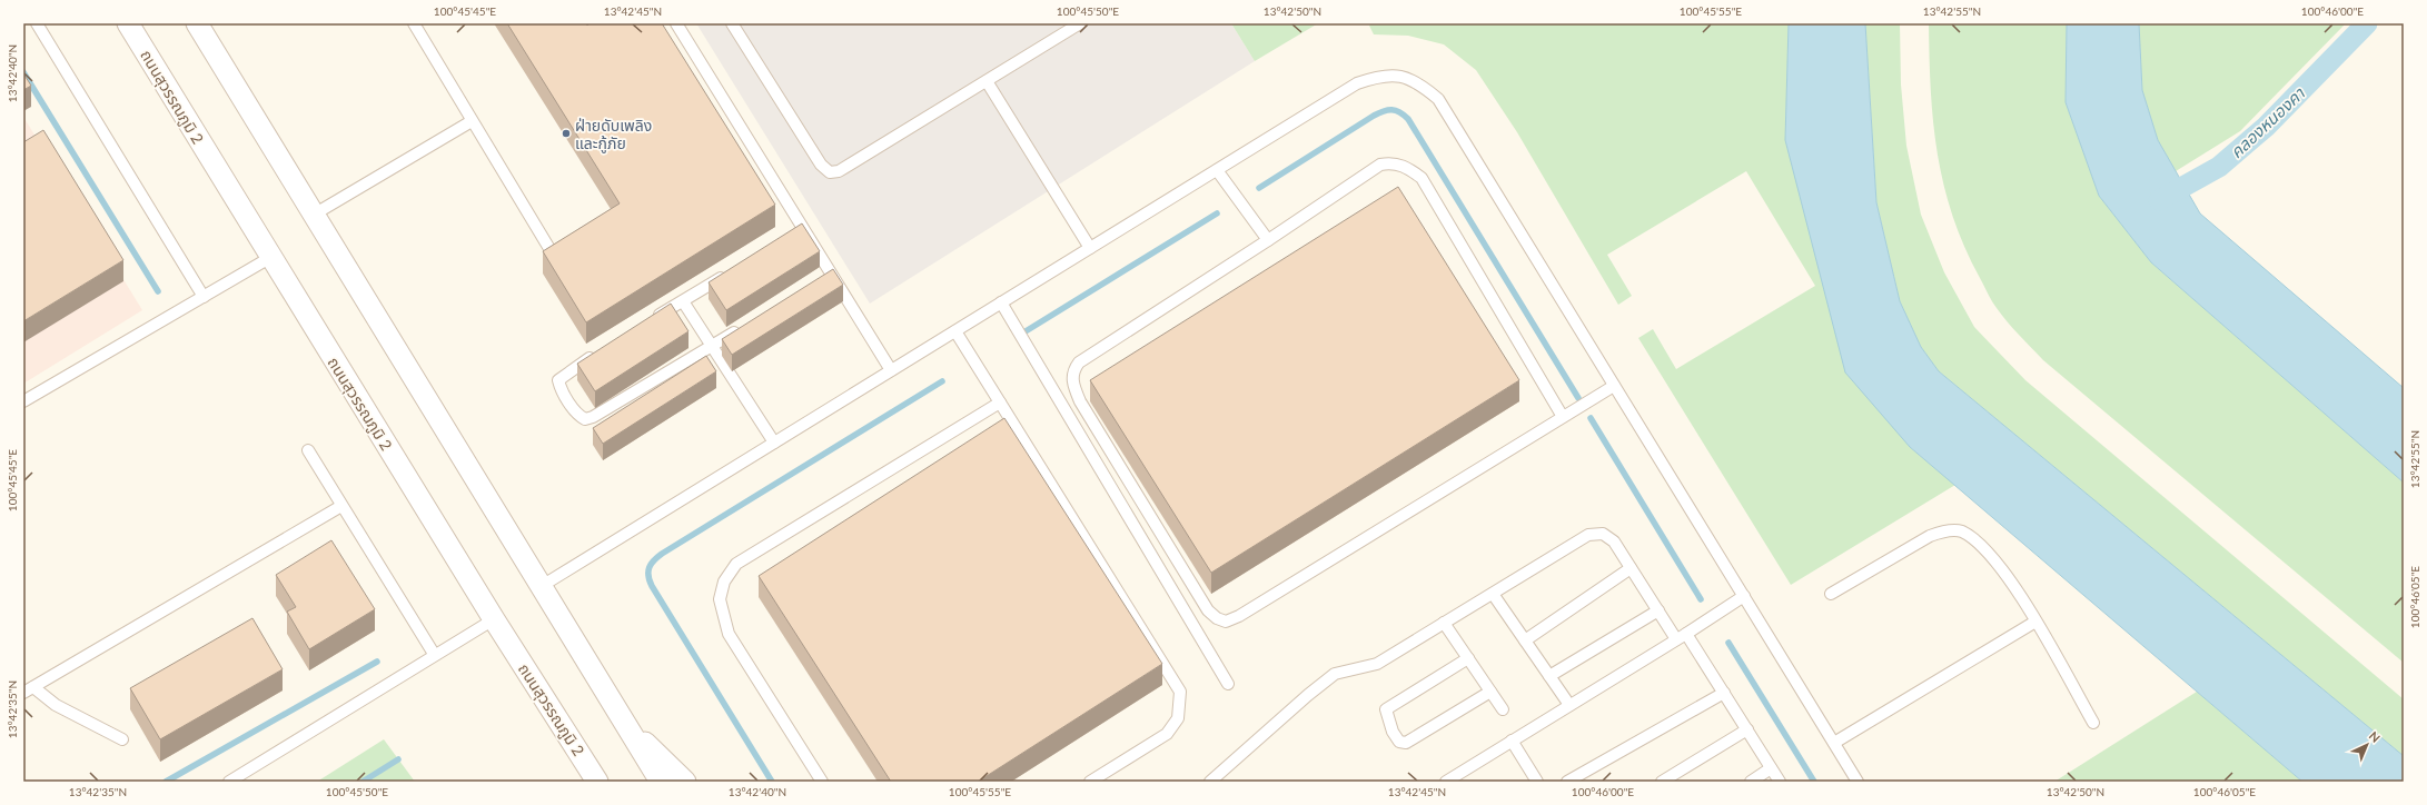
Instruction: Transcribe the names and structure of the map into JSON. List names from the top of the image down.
{
  "streets": {
    "street": ["ถนนสุวรรณภูมิ 2"]
  },
  "water": ["คลองหนองคา"],
  "places": ["ฝ่ายดับเพลิง และกู้ภัย"],
  "north": "top right",
  "coordinates": [
    "100°45'45\"E",
    "13°42'45\"N",
    "100°45'50\"E",
    "13°42'50\"N",
    "100°45'55\"E",
    "13°42'55\"N",
    "100°46'00\"E",
    "13°42'40\"N",
    "100°46'05\"E",
    "13°42'35\"N"
  ]
}
